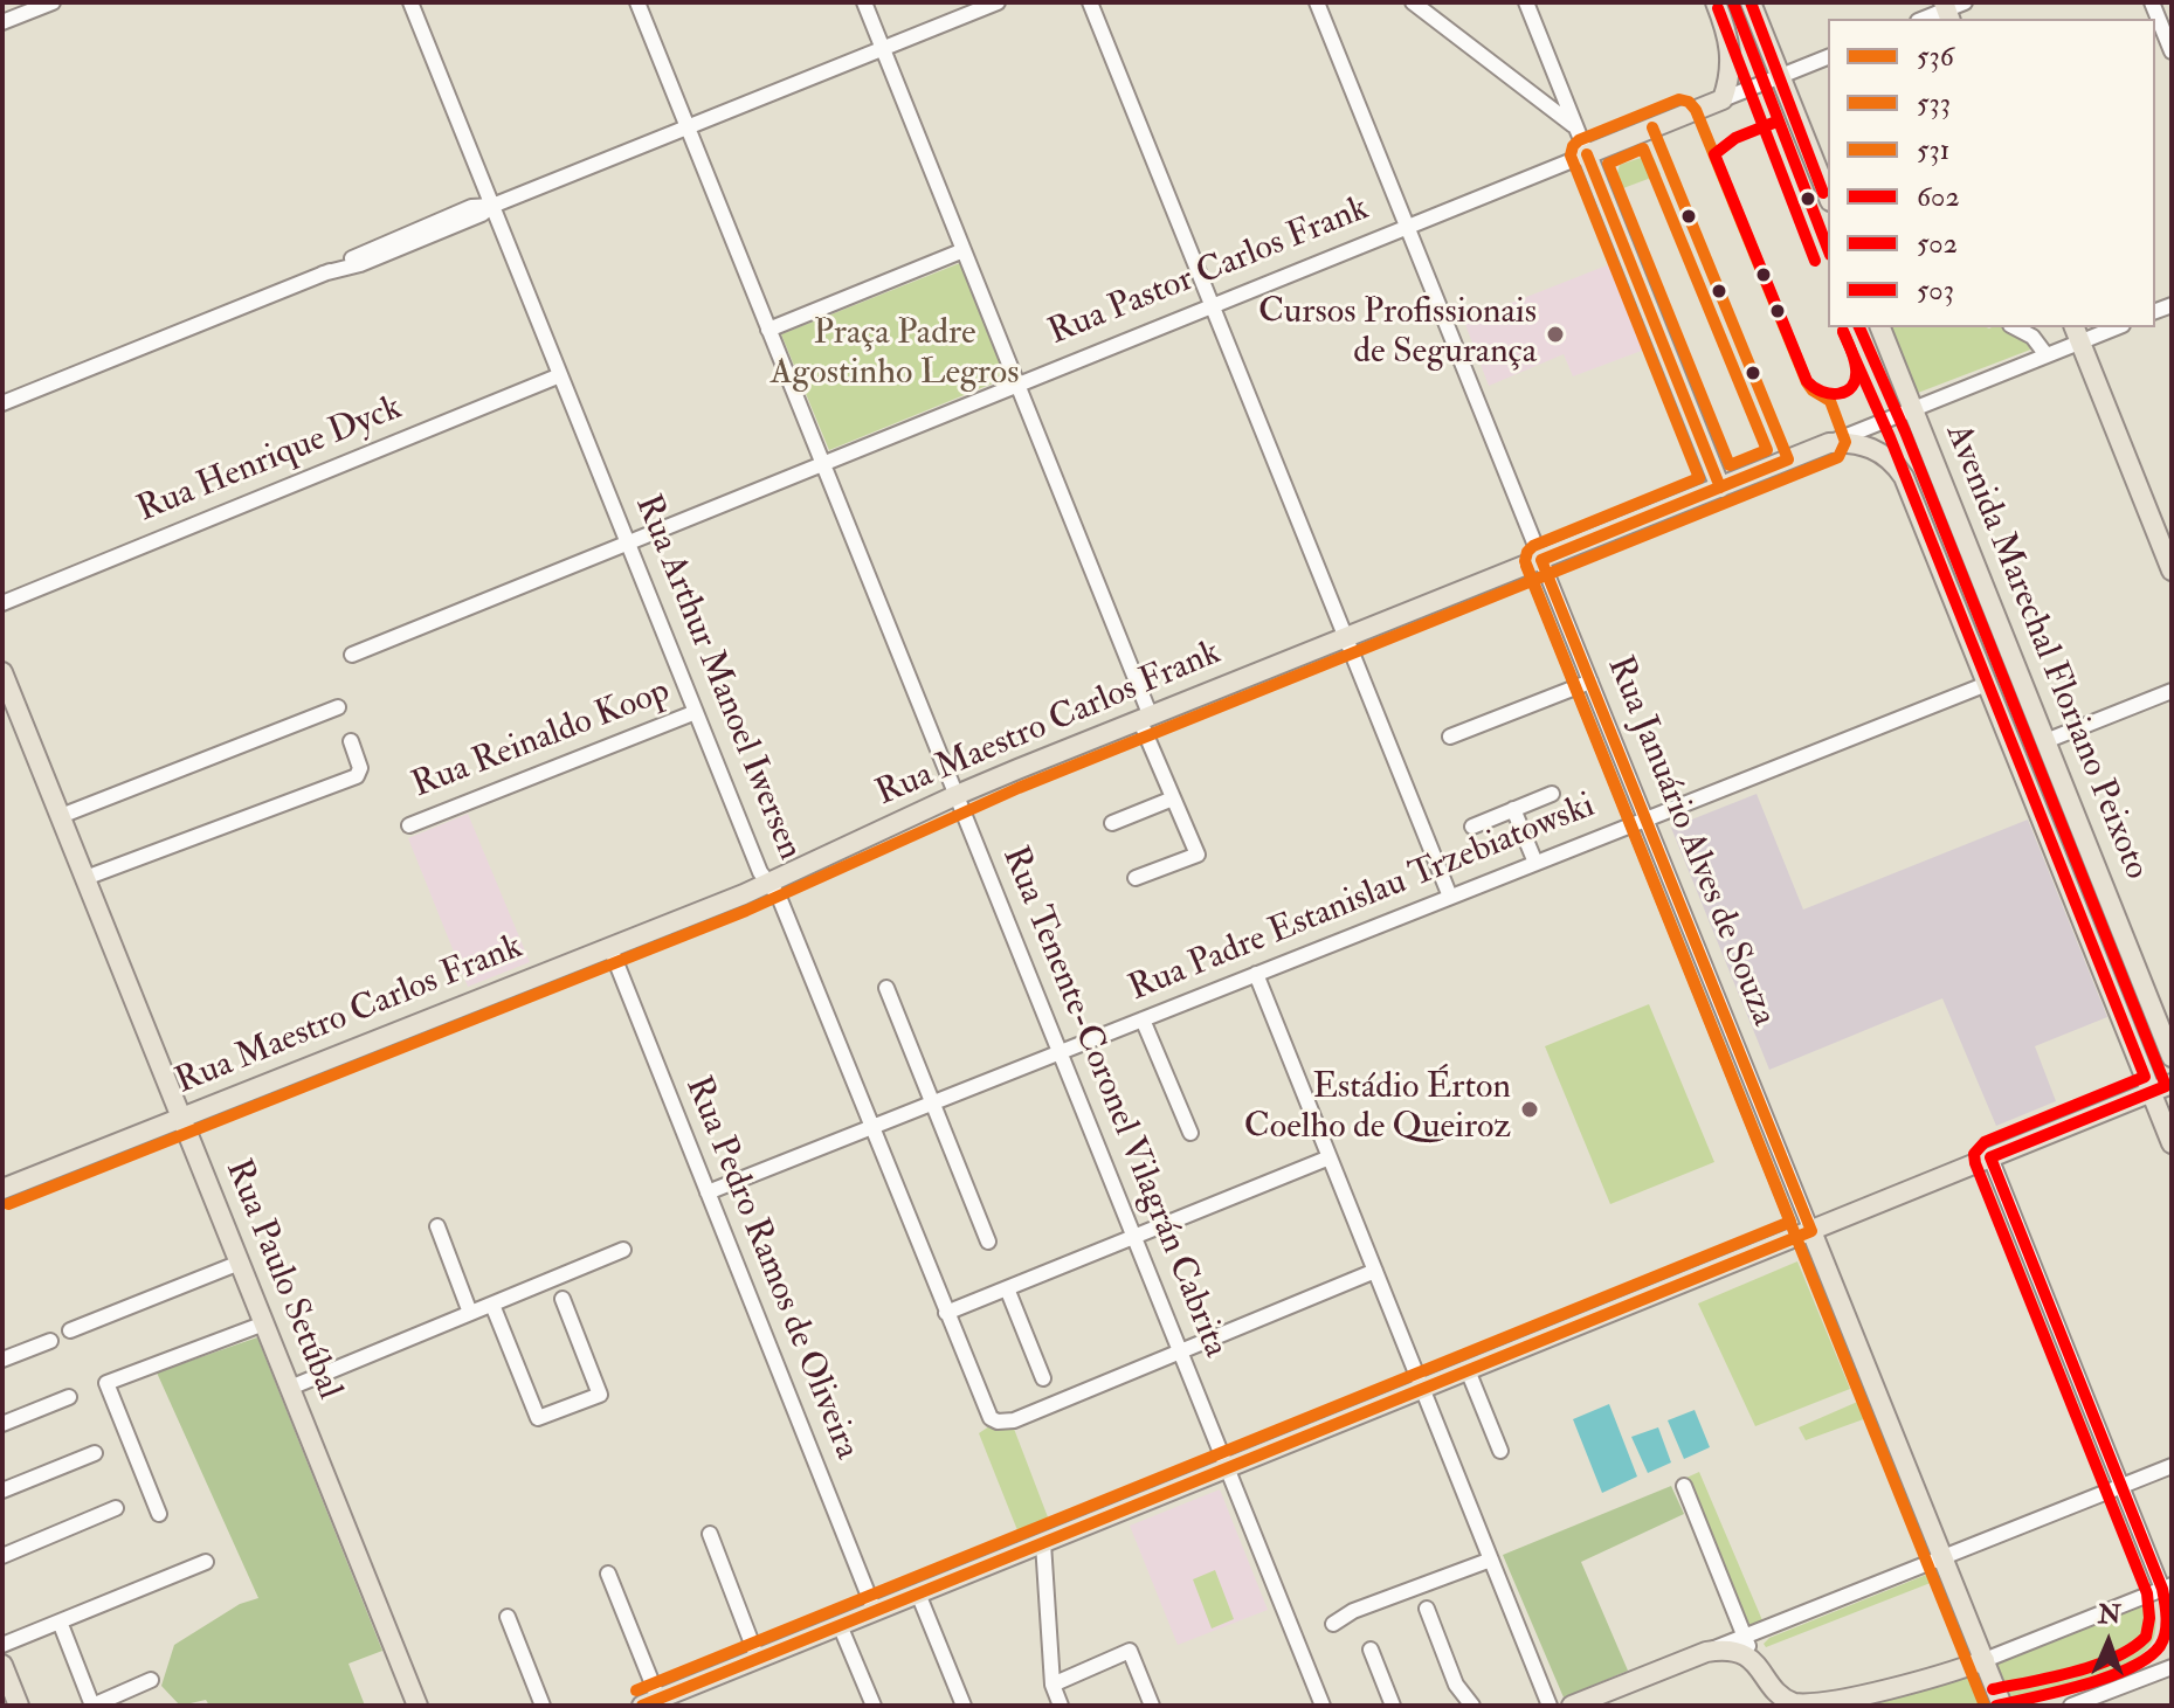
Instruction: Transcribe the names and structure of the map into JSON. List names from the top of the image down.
{
  "streets": {
    "main road": [
      "Rua Pastor Carlos Frank",
      "Avenida Marechal Floriano Peixoto",
      "Rua Maestro Carlos Frank",
      "Rua Januário Alves de Souza",
      "Rua Paulo Setúbal"
    ],
    "street": [
      "Rua Henrique Dyck",
      "Rua Arthur Manoel Iwersen",
      "Rua Reinaldo Koop",
      "Rua Padre Estanislau Trzebiatowski",
      "Rua Tenente-Coronel Vilagrán Cabrita",
      "Rua Pedro Ramos de Oliveira"
    ]
  },
  "crossings": [
    ["Rua Pastor Carlos Frank", "Rua Arthur Manoel Iwersen"],
    ["Rua Pastor Carlos Frank", "Rua Januário Alves de Souza"],
    ["Rua Pastor Carlos Frank", "Rua Tenente-Coronel Vilagrán Cabrita"],
    ["Rua Henrique Dyck", "Rua Arthur Manoel Iwersen"],
    ["Avenida Marechal Floriano Peixoto", "Rua Maestro Carlos Frank"],
    ["Avenida Marechal Floriano Peixoto", "Rua Padre Estanislau Trzebiatowski"],
    ["Rua Arthur Manoel Iwersen", "Rua Maestro Carlos Frank"],
    ["Rua Arthur Manoel Iwersen", "Rua Reinaldo Koop"],
    ["Rua Arthur Manoel Iwersen", "Rua Padre Estanislau Trzebiatowski"],
    ["Rua Arthur Manoel Iwersen", "Rua Tenente-Coronel Vilagrán Cabrita"],
    ["Rua Maestro Carlos Frank", "Rua Januário Alves de Souza"],
    ["Rua Maestro Carlos Frank", "Rua Tenente-Coronel Vilagrán Cabrita"],
    ["Rua Maestro Carlos Frank", "Rua Pedro Ramos de Oliveira"],
    ["Rua Maestro Carlos Frank", "Rua Paulo Setúbal"],
    ["Rua Januário Alves de Souza", "Rua Padre Estanislau Trzebiatowski"],
    ["Rua Padre Estanislau Trzebiatowski", "Rua Tenente-Coronel Vilagrán Cabrita"],
    ["Rua Padre Estanislau Trzebiatowski", "Rua Pedro Ramos de Oliveira"]
  ],
  "parks": ["Praça Padre Agostinho Legros"],
  "places": ["Cursos Profissionais de Segurança", "Estádio Érton Coelho de Queiroz"],
  "lines": [
    "transit line 602",
    "transit line 503",
    "transit line 502",
    "transit line 533",
    "transit line 536",
    "transit line 531"
  ],
  "legend": [
    "536",
    "533",
    "531",
    "602",
    "502",
    "503"
  ],
  "north": "top"
}
